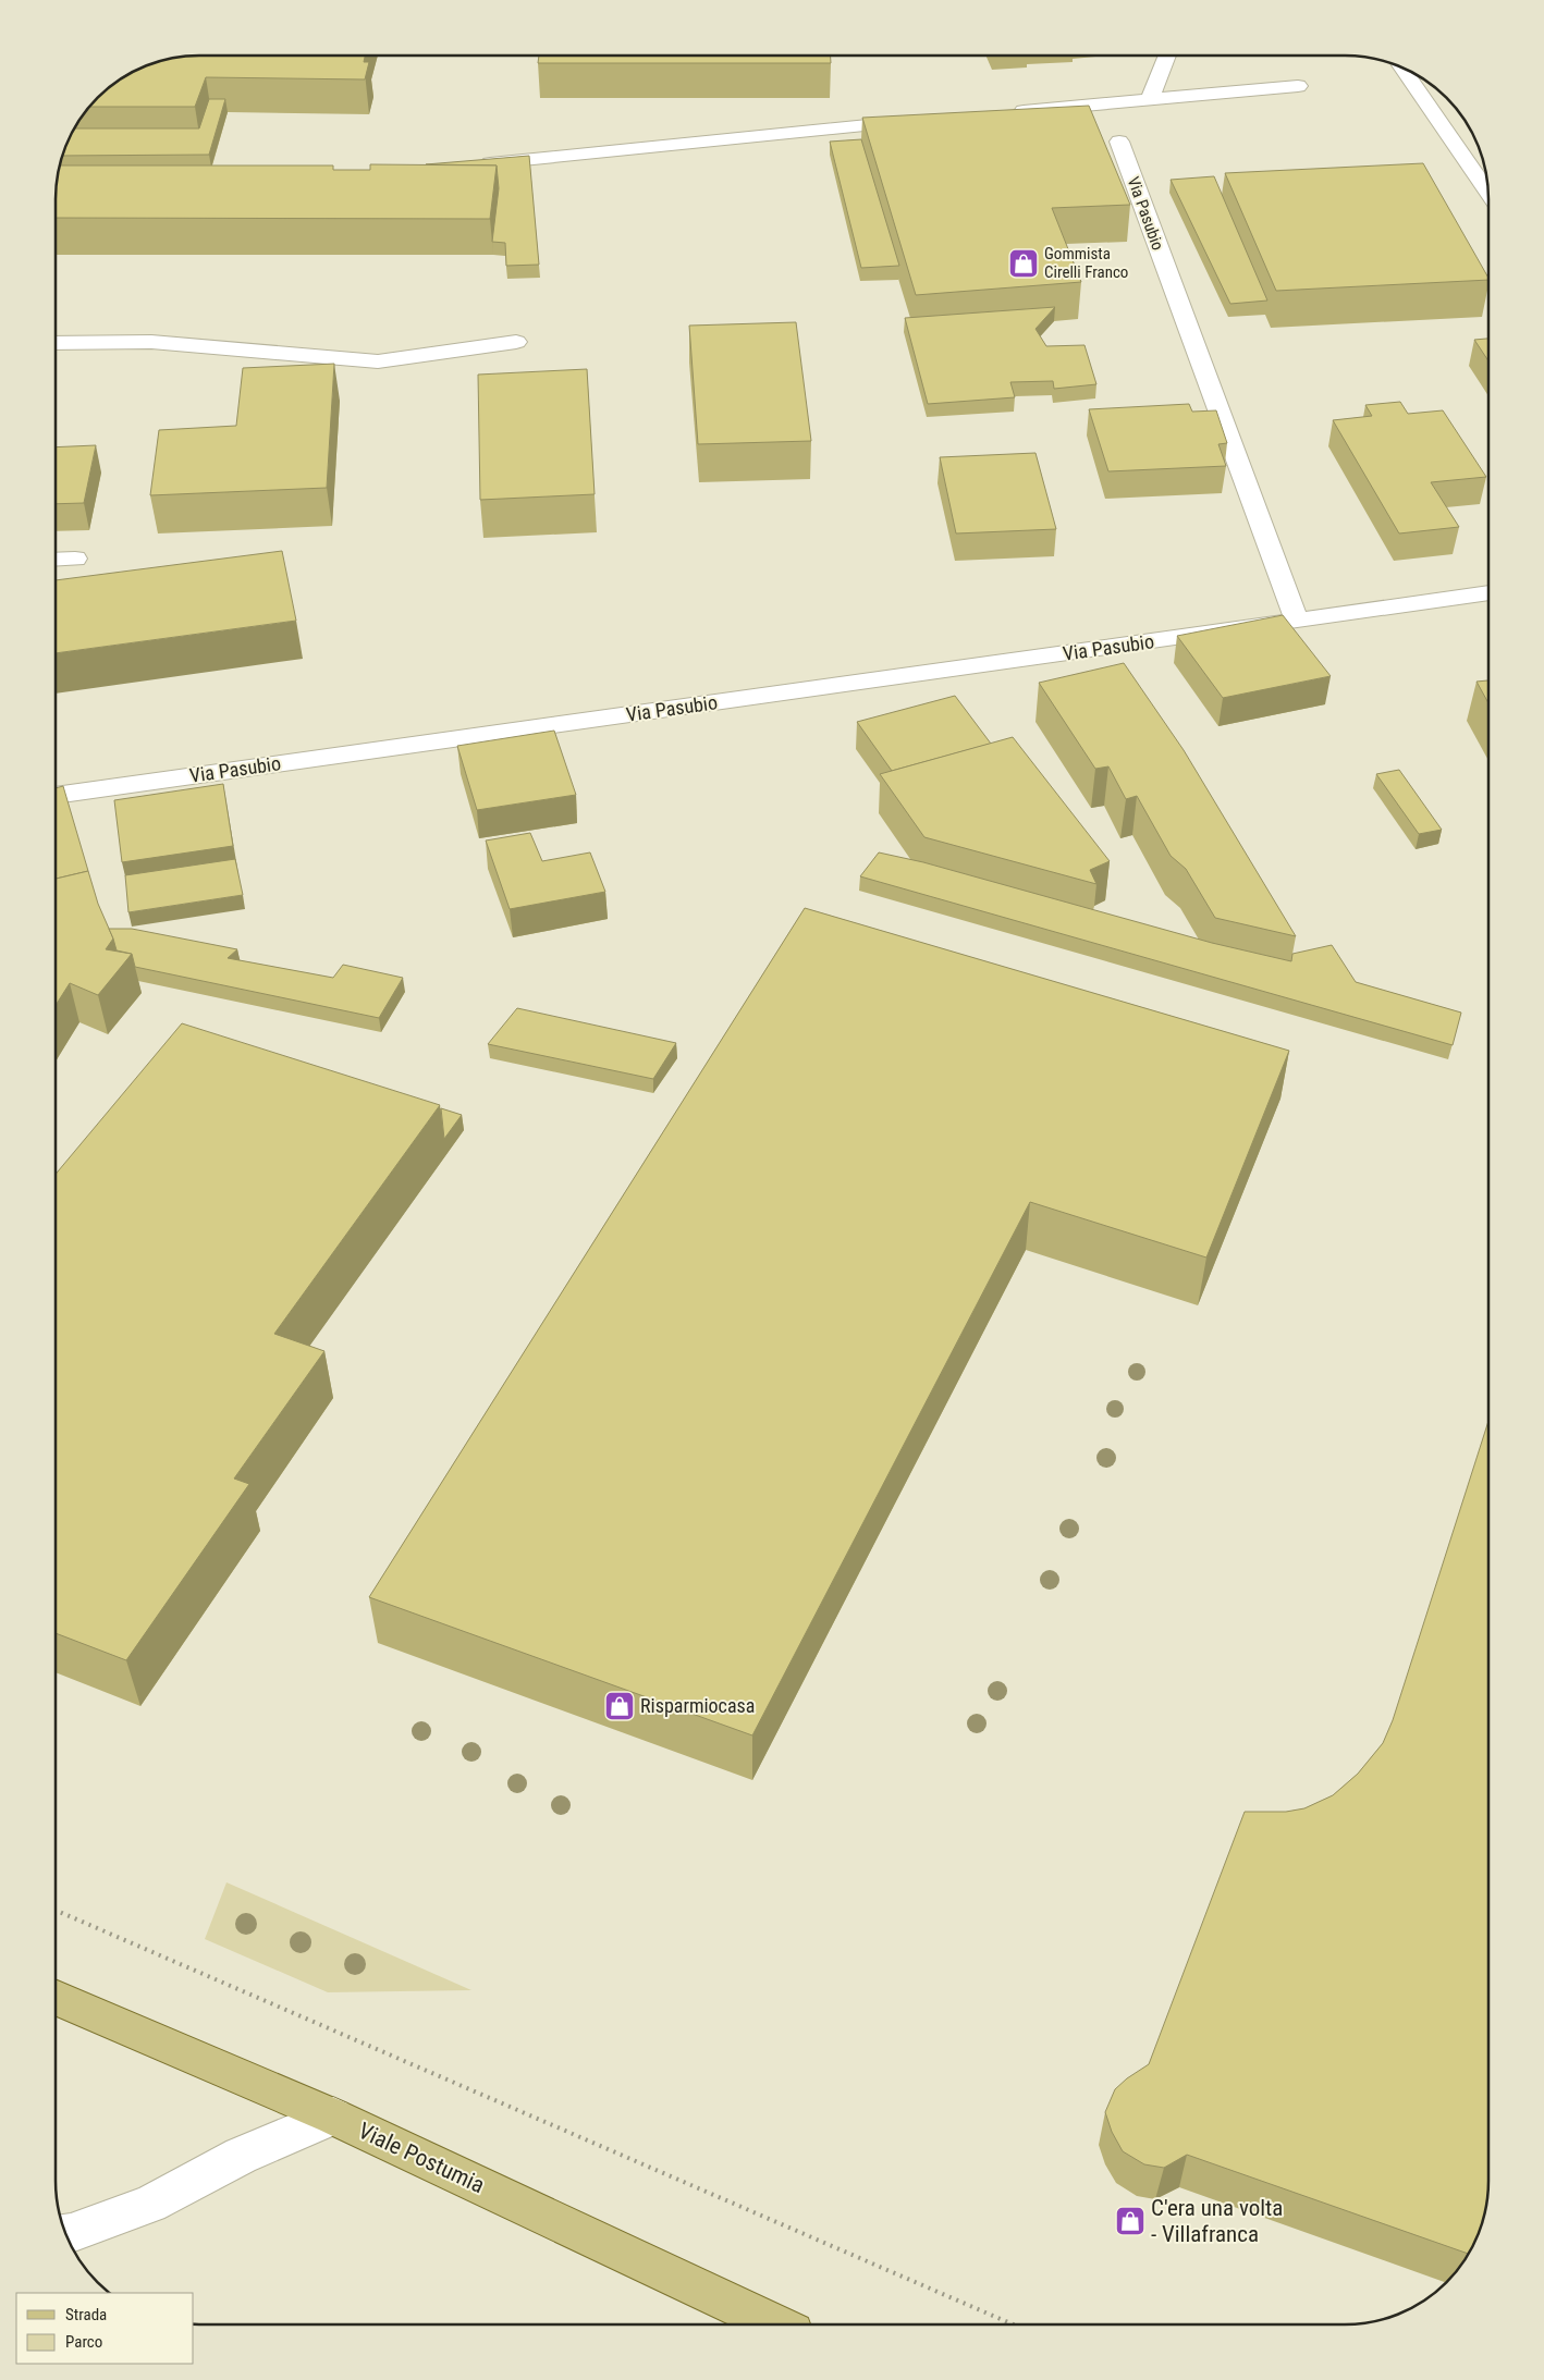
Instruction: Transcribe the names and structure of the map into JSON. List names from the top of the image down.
{
  "streets": {
    "main road": ["Viale Postumia"],
    "street": ["Via Pasubio"]
  },
  "places": {
    "shop": ["Gommista Cirelli Franco", "Risparmiocasa", "C'era una volta - Villafranca"]
  },
  "legend": ["Strada", "Parco"]
}
